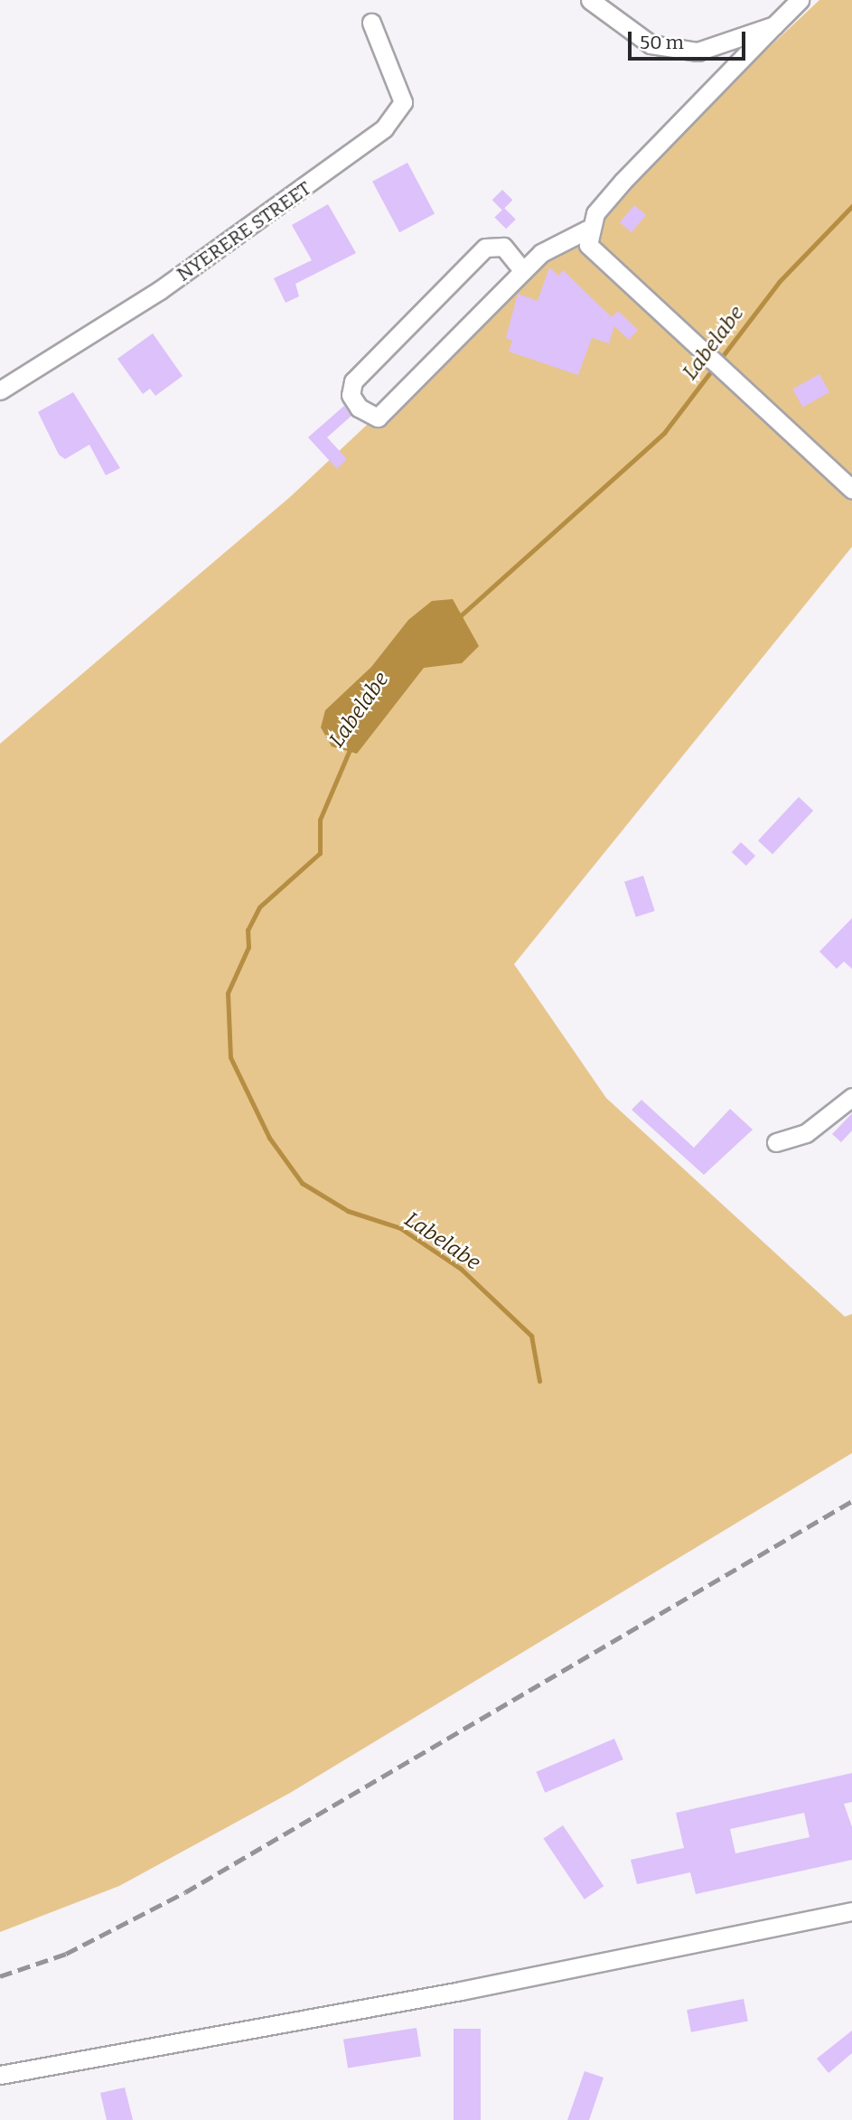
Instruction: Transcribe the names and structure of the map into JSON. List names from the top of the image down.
{
  "streets": {
    "street": ["NYERERE STREET"]
  },
  "water": ["Labelabe"],
  "scale_bar": "50 m"
}
